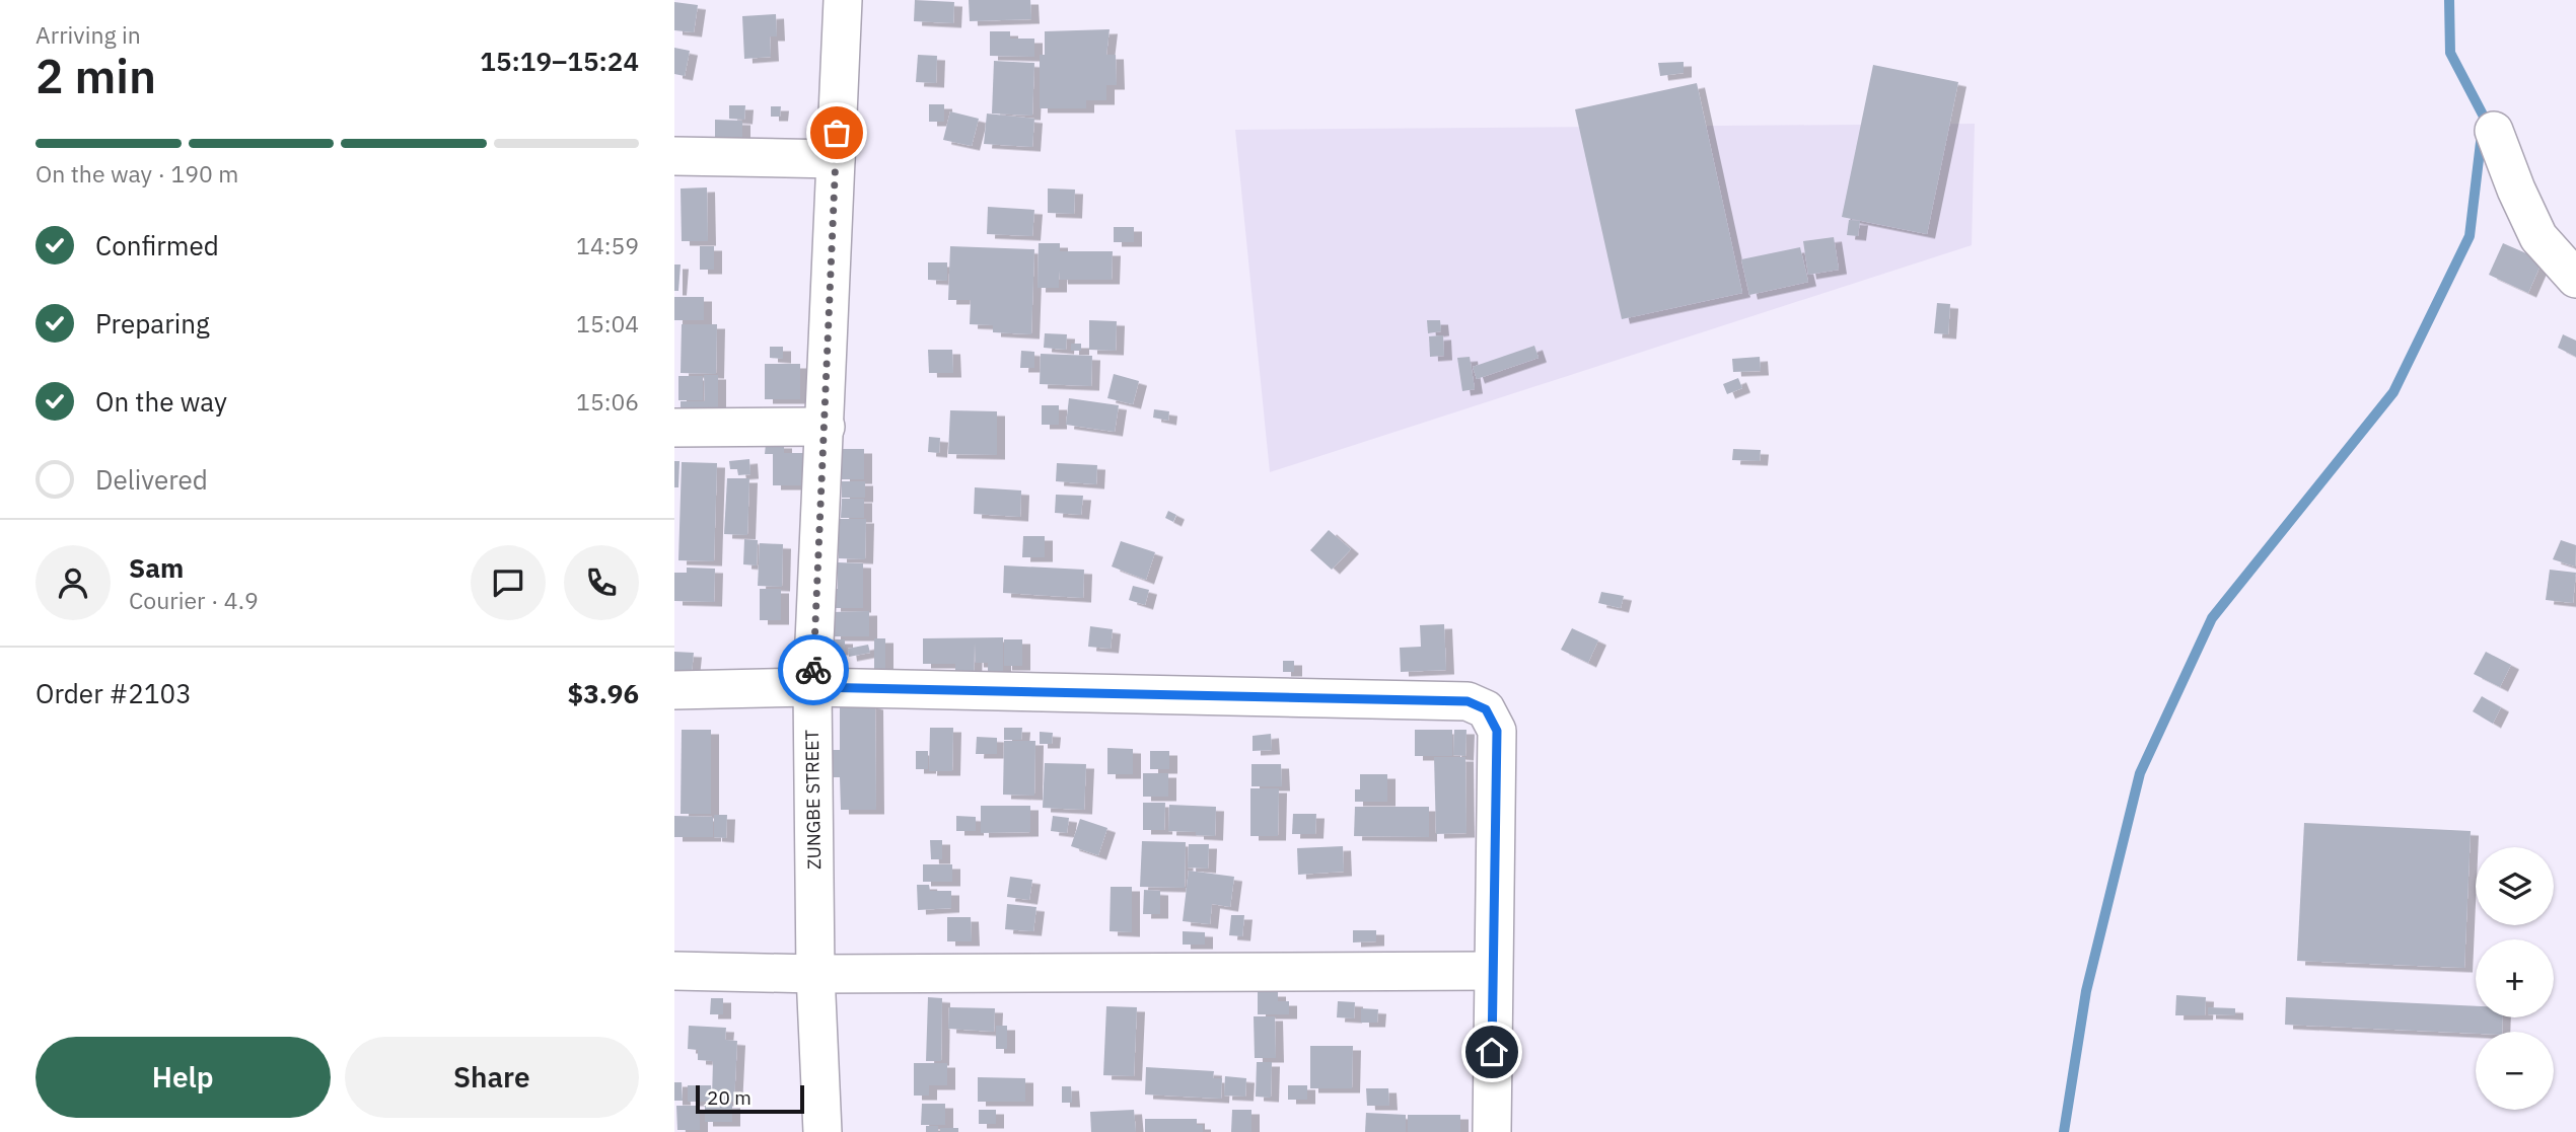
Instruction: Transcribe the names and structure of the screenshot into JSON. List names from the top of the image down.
{
  "streets": {
    "street": ["ZUNGBE STREET"]
  },
  "scale_bar": "20 m",
  "page": {
    "heading": ["2 min", "Arriving in", "15:19–15:24"],
    "panel": [
      "Sam",
      "Courier · 4.9",
      "Order #2103",
      "$3.96"
    ],
    "bar": "On the way · 190 m",
    "list": [
      ["Confirmed", "14:59"],
      ["Preparing", "15:04"],
      ["On the way", "15:06"],
      "Delivered"
    ],
    "map_buttons": ["+", "−"],
    "buttons": ["Help", "Share"],
    "scale": "20 m"
  }
}
